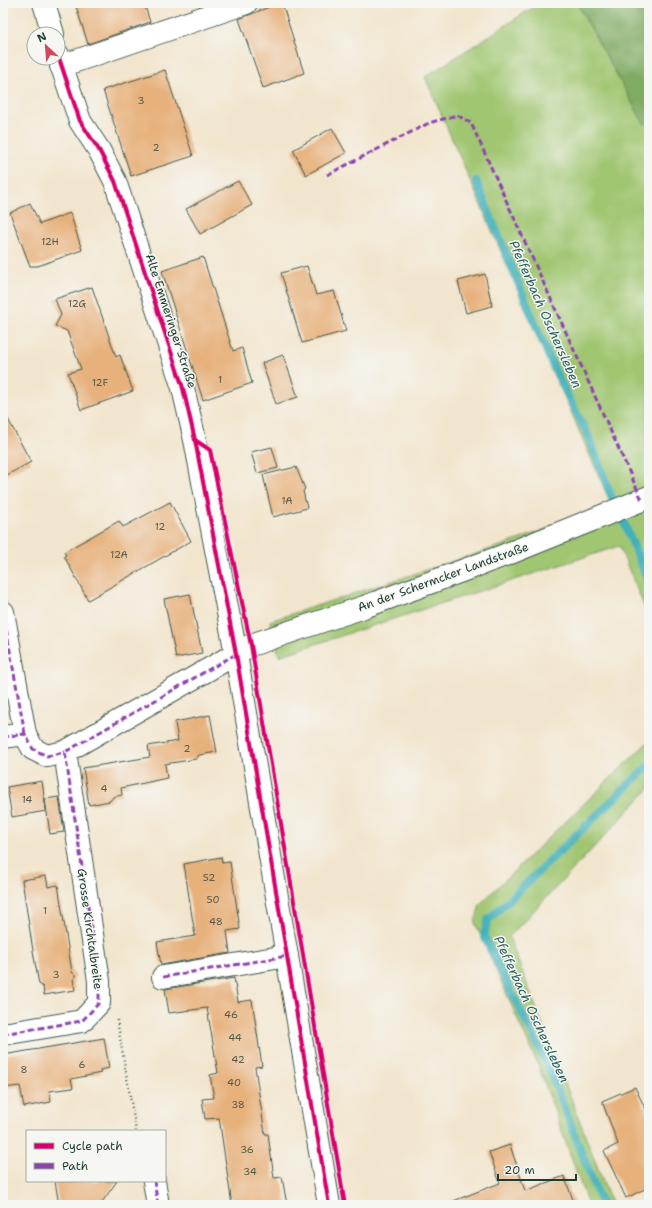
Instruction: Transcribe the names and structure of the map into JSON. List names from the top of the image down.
{
  "streets": {
    "street": ["Alte Emmeringer Straße", "An der Schermcker Landstraße", "Grosse Kirchtalbreite"]
  },
  "crossings": [
    ["Alte Emmeringer Straße", "An der Schermcker Landstraße"]
  ],
  "water": ["Pfefferbach Oschersleben"],
  "house_numbers": [
    "3",
    "2",
    "12H",
    "12G",
    "1",
    "12F",
    "1A",
    "12",
    "12A",
    "2",
    "4",
    "14",
    "52",
    "50",
    "1",
    "48",
    "3",
    "46",
    "44",
    "42",
    "6",
    "8",
    "40",
    "38",
    "36",
    "34"
  ],
  "legend": ["Cycle path", "Path"],
  "scale_bar": "20 m",
  "north": "top left"
}
